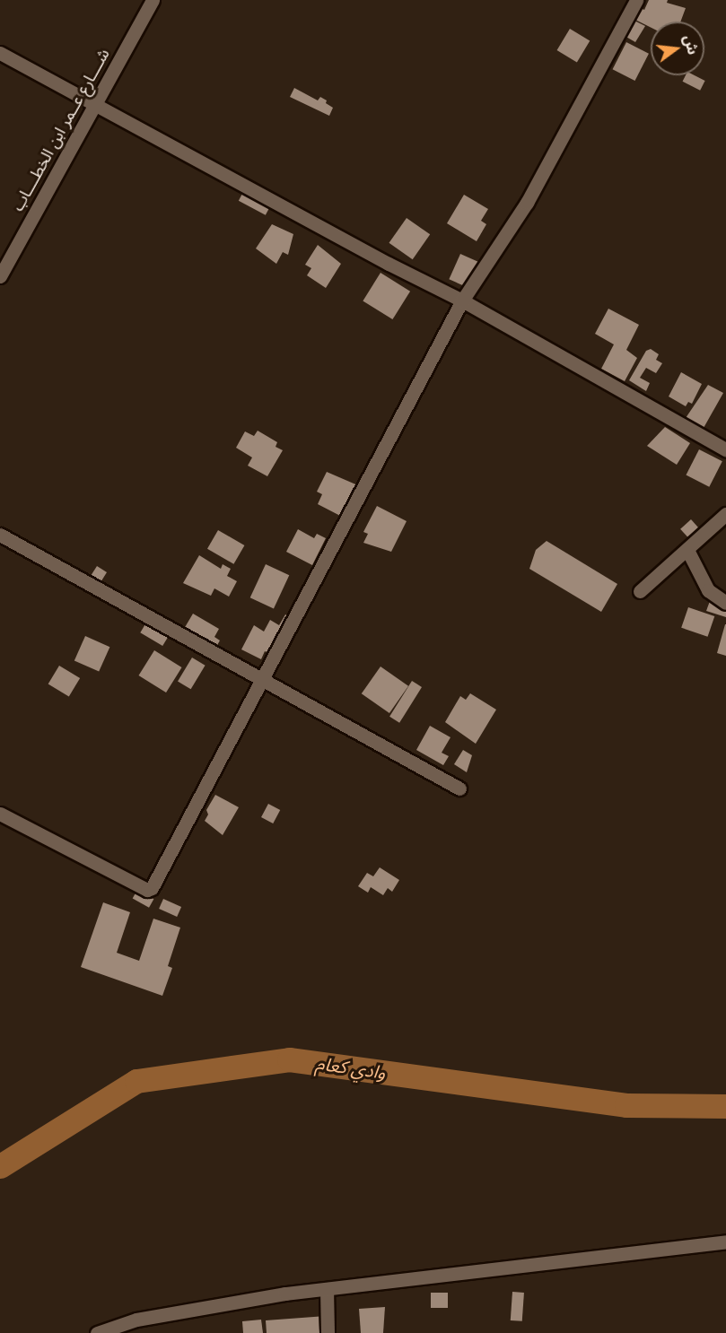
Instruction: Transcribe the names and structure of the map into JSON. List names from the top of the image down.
{
  "streets": {
    "street": ["شــــارع عــمر ابن الخطــــاب"]
  },
  "water": ["وادي كعام"],
  "north": "right"
}
